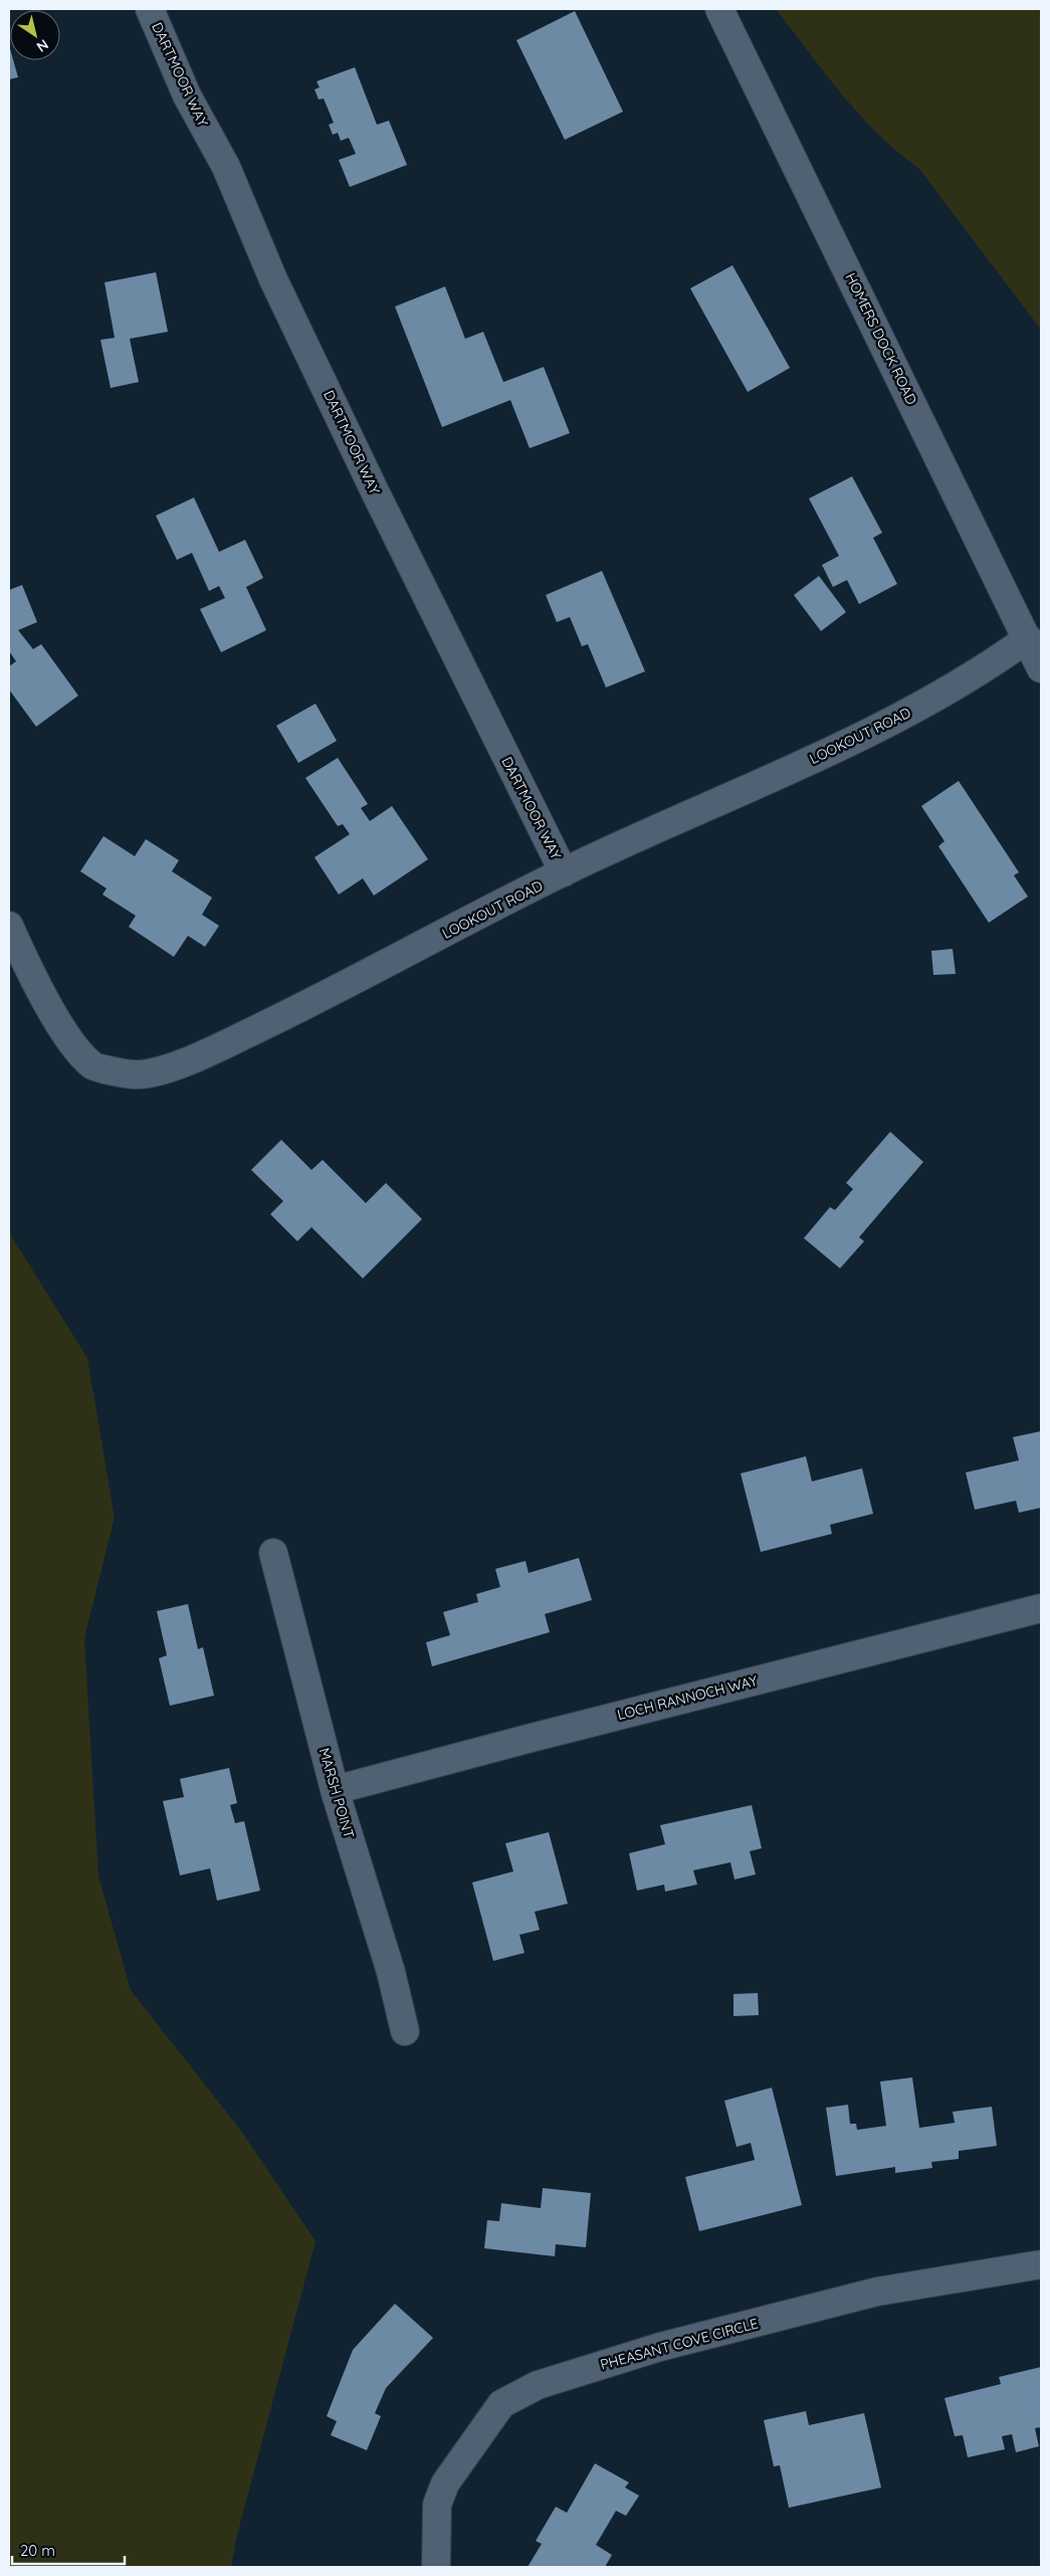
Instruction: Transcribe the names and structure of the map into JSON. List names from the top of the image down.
{
  "streets": {
    "street": [
      "DARTMOOR WAY",
      "HOMERS DOCK ROAD",
      "LOOKOUT ROAD",
      "LOCH RANNOCH WAY",
      "MARSH POINT",
      "PHEASANT COVE CIRCLE"
    ]
  },
  "crossings": [
    ["DARTMOOR WAY", "LOOKOUT ROAD"],
    ["HOMERS DOCK ROAD", "LOOKOUT ROAD"],
    ["LOCH RANNOCH WAY", "MARSH POINT"]
  ],
  "scale_bar": "20 m",
  "north": "bottom right"
}
